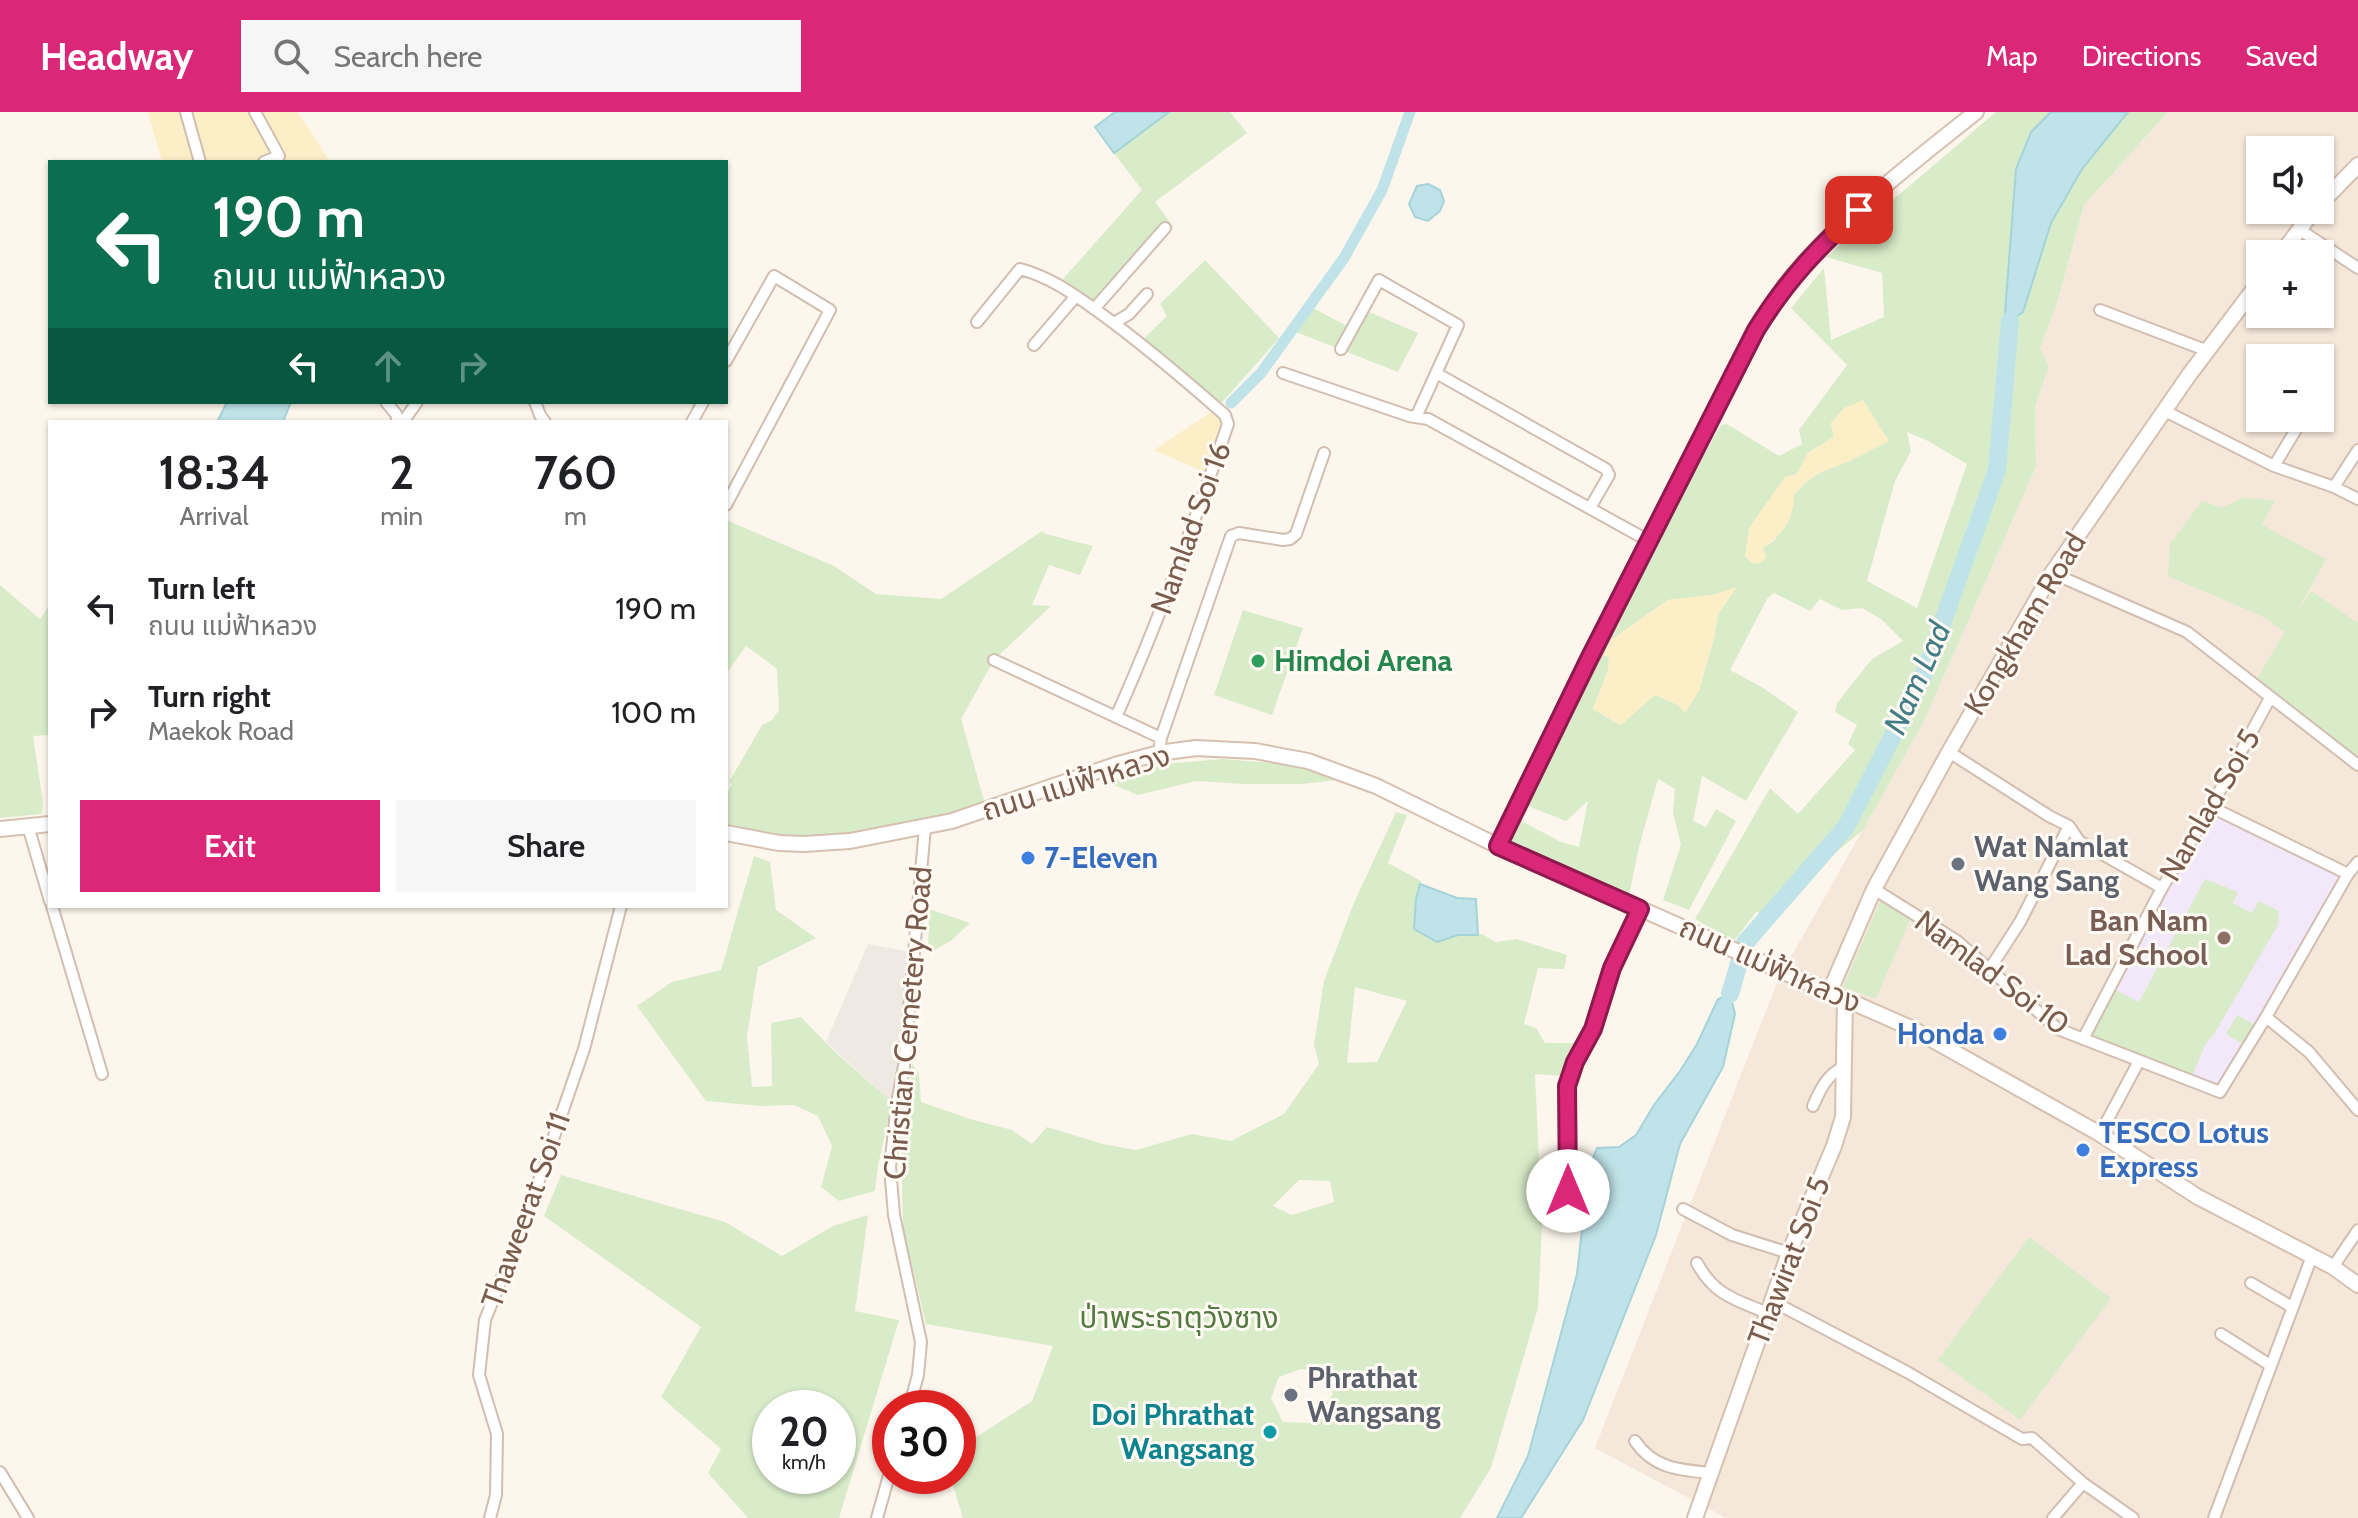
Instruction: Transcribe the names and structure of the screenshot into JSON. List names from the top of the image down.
{
  "streets": {
    "street": [
      "Namlad Soi 16",
      "Kongkham Road",
      "ถนน แม่ฟ้าหลวง",
      "Namlad Soi 5",
      "Namlad Soi 10",
      "Christian Cemetery Road",
      "Thaweerat Soi 11",
      "Thawirat Soi 5"
    ]
  },
  "crossings": [
    ["Kongkham Road", "ถนน แม่ฟ้าหลวง"],
    ["Kongkham Road", "Namlad Soi 10"],
    ["ถนน แม่ฟ้าหลวง", "Christian Cemetery Road"],
    ["ถนน แม่ฟ้าหลวง", "Thawirat Soi 5"],
    ["Namlad Soi 5", "Namlad Soi 10"]
  ],
  "water": ["Nam Lad"],
  "parks": ["ป่าพระธาตุวังซาง"],
  "places": [
    "Himdoi Arena",
    "7-Eleven",
    "Wat Namlat Wang Sang",
    "Ban Nam Lad School",
    "Honda",
    "TESCO Lotus Express",
    "Phrathat Wangsang",
    "Doi Phrathat Wangsang"
  ],
  "page": {
    "header": "Headway",
    "search": "Search here",
    "nav": ["Map", "Directions", "Saved"],
    "map_buttons": ["+", "−"],
    "turn": ["190 m", "ถนน แม่ฟ้าหลวง"],
    "eta": [
      "18:34",
      "Arrival",
      "2",
      "min",
      "760",
      "m"
    ],
    "list": [
      {
        "name": "Turn left",
        "note": "ถนน แม่ฟ้าหลวง",
        "value": "190 m"
      },
      {
        "name": "Turn right",
        "note": "Maekok Road",
        "value": "100 m"
      }
    ],
    "buttons": ["Exit", "Share"],
    "speed": "20 km/h",
    "limit": "30"
  }
}
